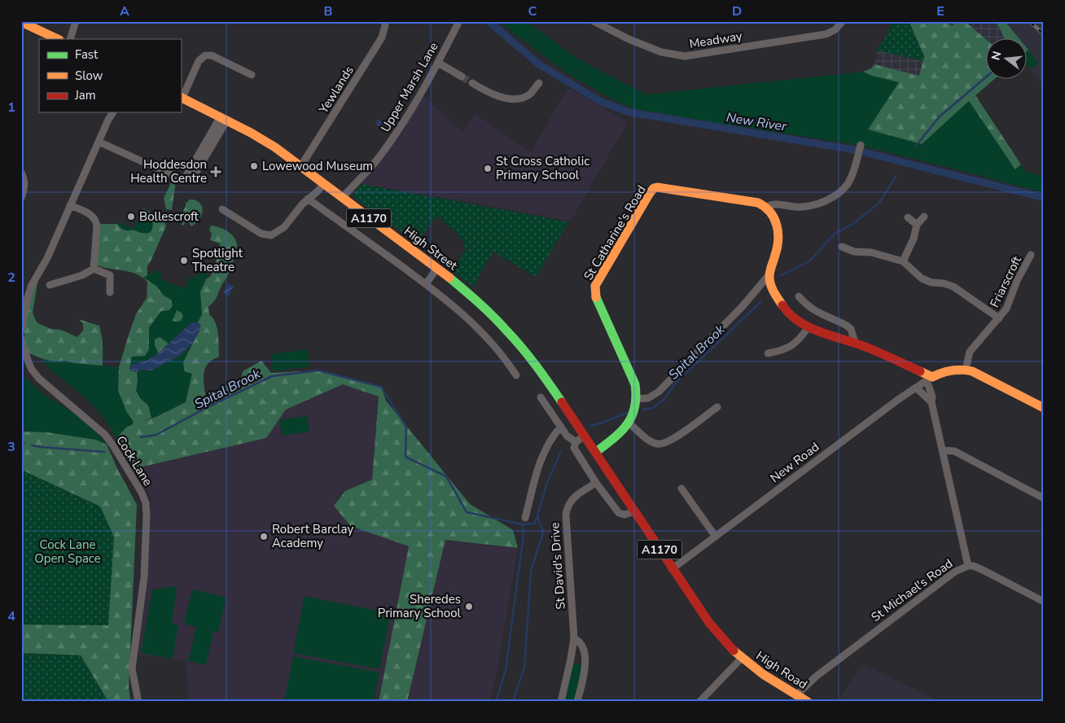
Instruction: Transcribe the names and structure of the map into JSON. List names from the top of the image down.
{
  "streets": {
    "main road": [
      "A1170",
      "St Catharine's Road",
      "High Street",
      "High Road"
    ],
    "street": [
      "Meadway",
      "Upper Marsh Lane",
      "Yewlands",
      "Friarscroft",
      "Cock Lane",
      "New Road",
      "St David's Drive",
      "St Michael's Road"
    ]
  },
  "crossings": [
    ["Upper Marsh Lane", "High Street"],
    ["Yewlands", "High Street"],
    ["A1170", "St Catharine's Road"],
    ["A1170", "High Street"],
    ["A1170", "New Road"],
    ["A1170", "High Road"],
    ["New Road", "St Michael's Road"],
    ["St Michael's Road", "High Road"]
  ],
  "water": ["New River", "Spital Brook"],
  "parks": ["Cock Lane Open Space"],
  "places": {
    "other": [
      "Lowewood Museum",
      "St Cross Catholic Primary School",
      "Bollescroft",
      "Spotlight Theatre",
      "Robert Barclay Academy",
      "Sheredes Primary School"
    ],
    "health": ["Hoddesdon Health Centre"]
  },
  "legend": ["Fast", "Slow", "Jam"],
  "north": "left",
  "grid": {
    "columns": [
      "A",
      "B",
      "C",
      "D",
      "E"
    ],
    "rows": [
      "1",
      "2",
      "3",
      "4"
    ]
  }
}
